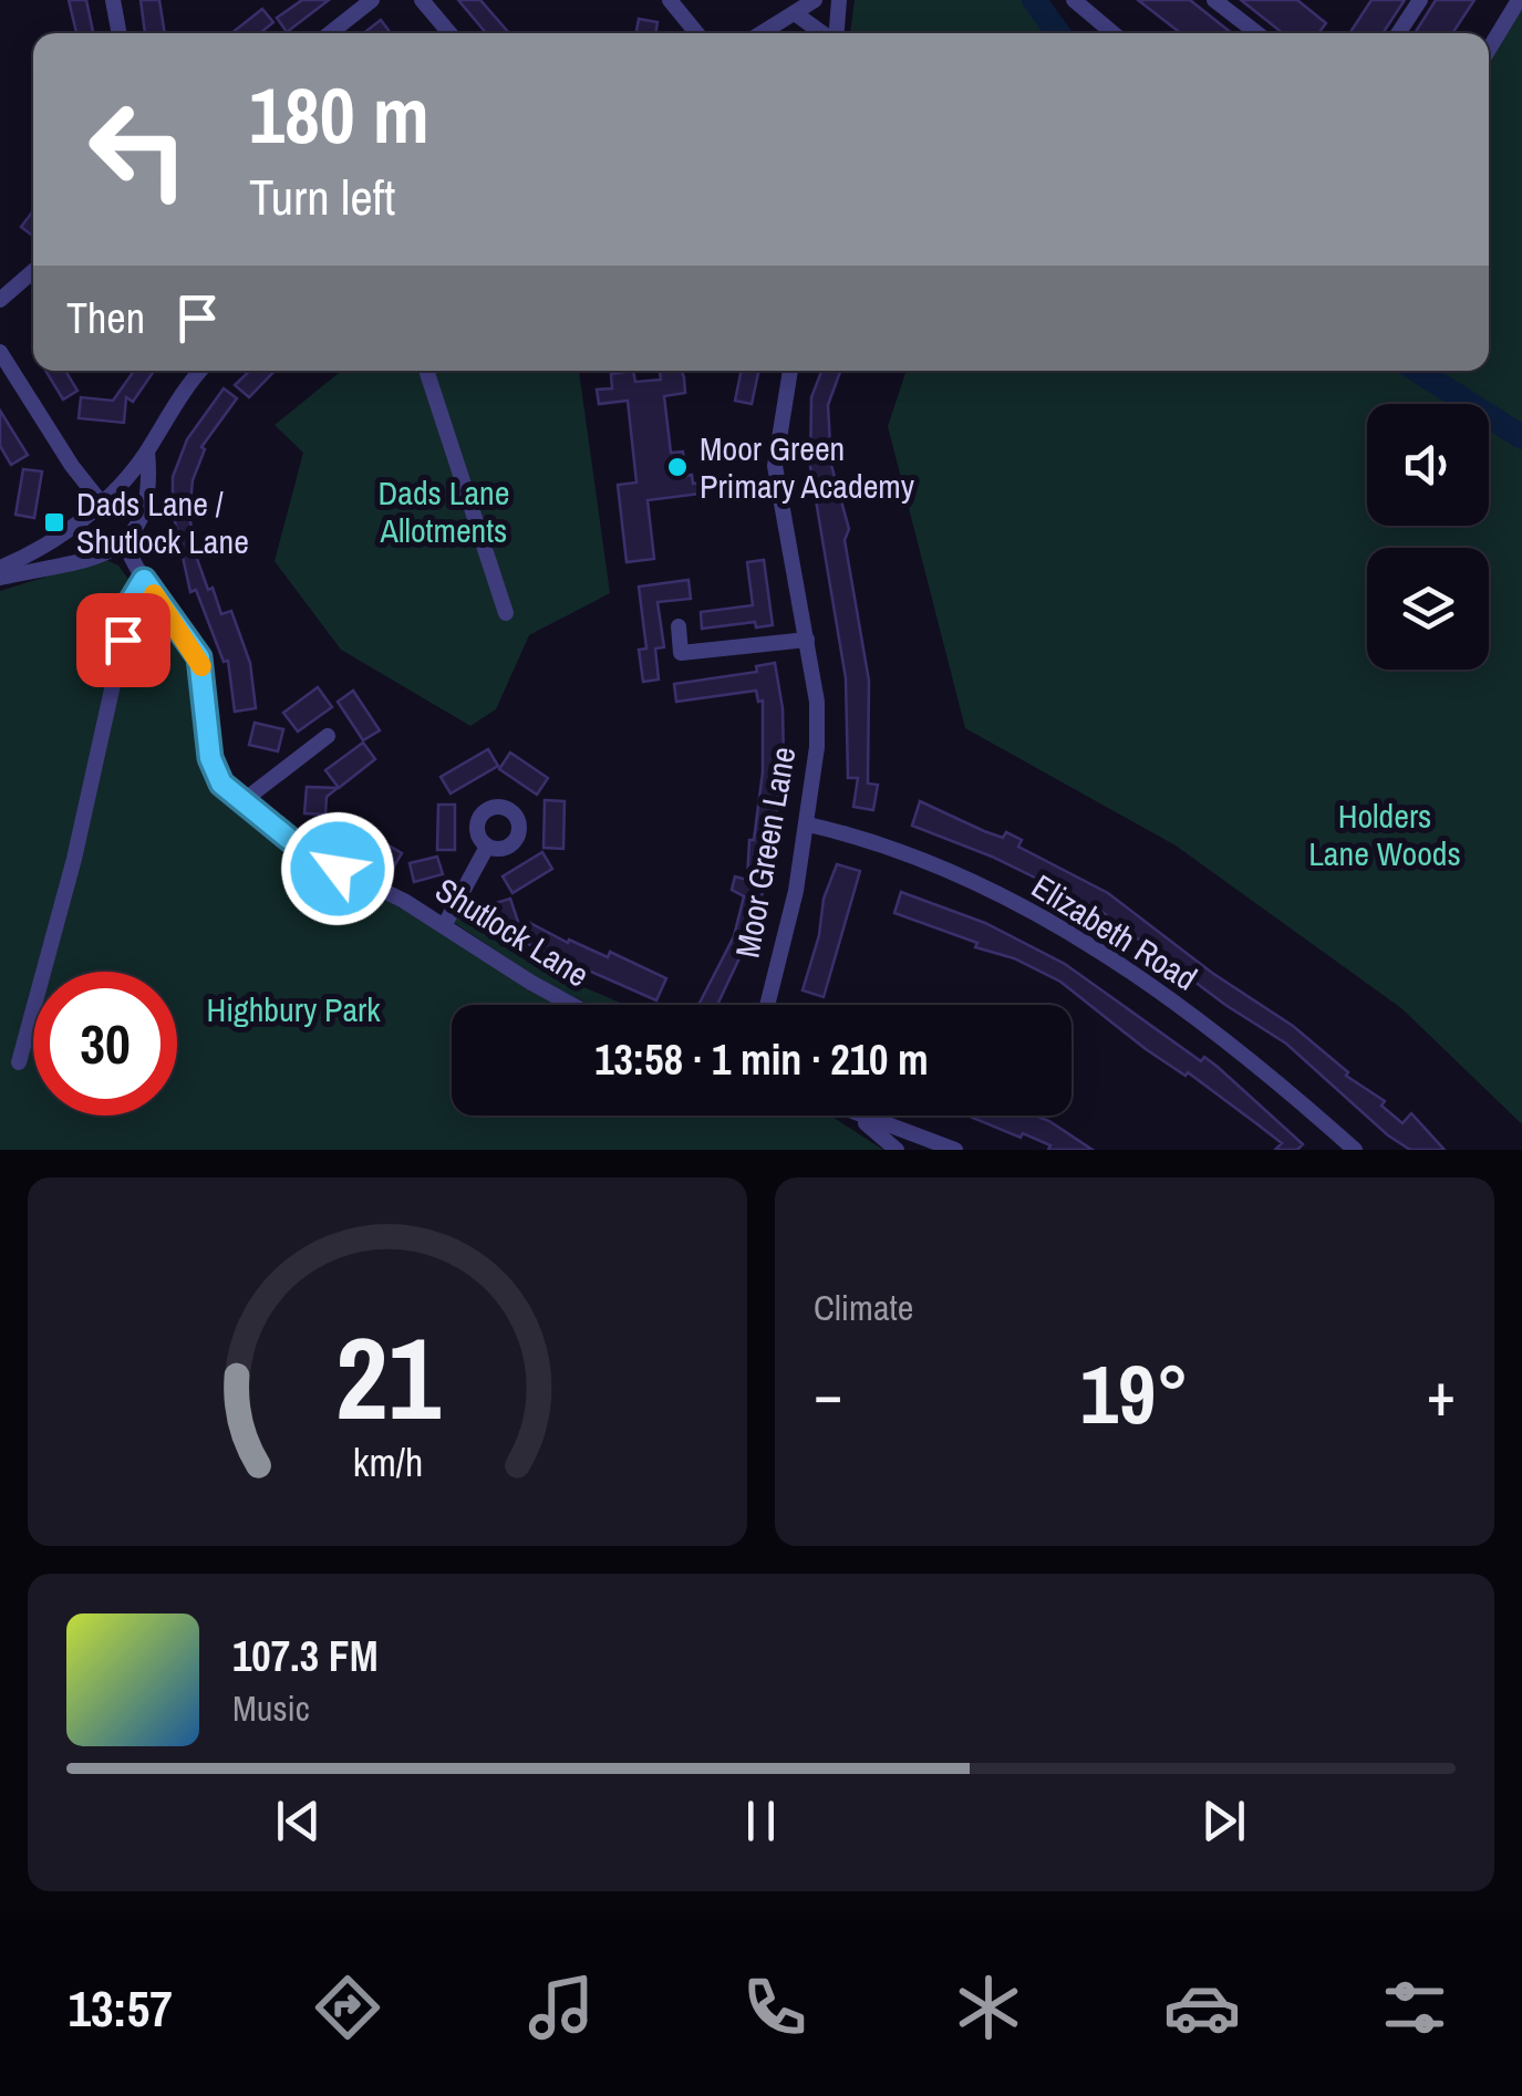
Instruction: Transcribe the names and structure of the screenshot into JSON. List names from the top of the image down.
{
  "streets": {
    "street": ["Moor Green Lane", "Shutlock Lane", "Elizabeth Road"]
  },
  "crossings": [
    ["Moor Green Lane", "Elizabeth Road"]
  ],
  "parks": ["Dads Lane Allotments", "Holders Lane Woods", "Highbury Park"],
  "places": {
    "other": ["Moor Green Primary Academy"],
    "transit": ["Dads Lane / Shutlock Lane"]
  },
  "page": {
    "turn": ["180 m", "Turn left"],
    "then": "Then",
    "limit": "30",
    "trip": "13:58 · 1 min · 210 m",
    "tile": "Climate",
    "heat": ["−", "19°", "+"],
    "song": ["107.3 FM", "Music"],
    "tabs": "13:57",
    "gauge": ["21", "km/h"]
  }
}
